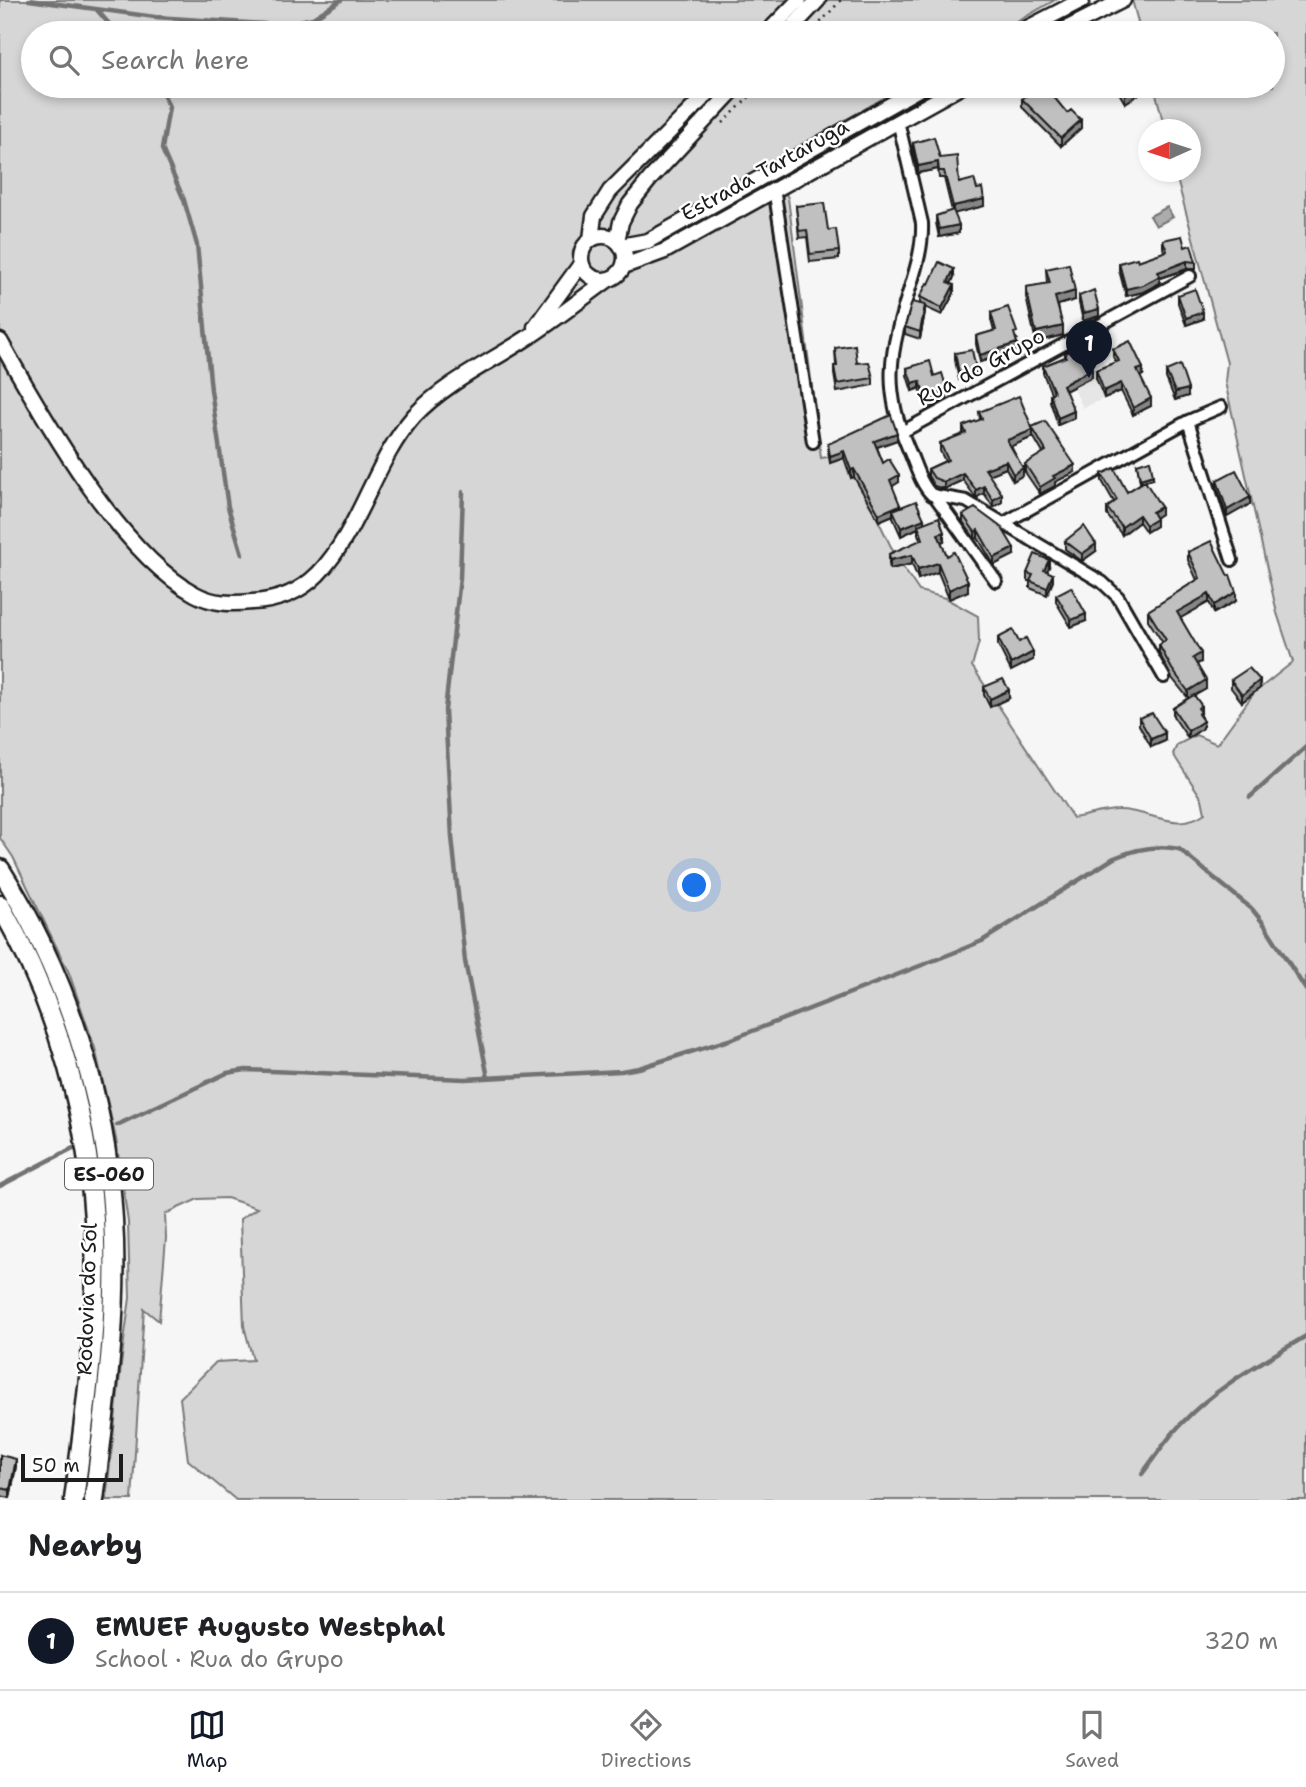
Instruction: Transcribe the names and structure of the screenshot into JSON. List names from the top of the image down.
{
  "streets": {
    "main road": ["ES-060", "Rodovia do Sol"],
    "street": ["Estrada Tartaruga", "Rua do Grupo"]
  },
  "crossings": [
    ["Estrada Tartaruga", "Rua do Grupo"]
  ],
  "scale_bar": "50 m",
  "north": "left",
  "page": {
    "search": "Search here",
    "pins": "1",
    "scale": "50 m",
    "heading": "Nearby",
    "list": [
      {
        "mark": "1",
        "name": "EMUEF Augusto Westphal",
        "note": "School · Rua do Grupo",
        "value": "320 m"
      }
    ],
    "nav": ["Map", "Directions", "Saved"]
  }
}
